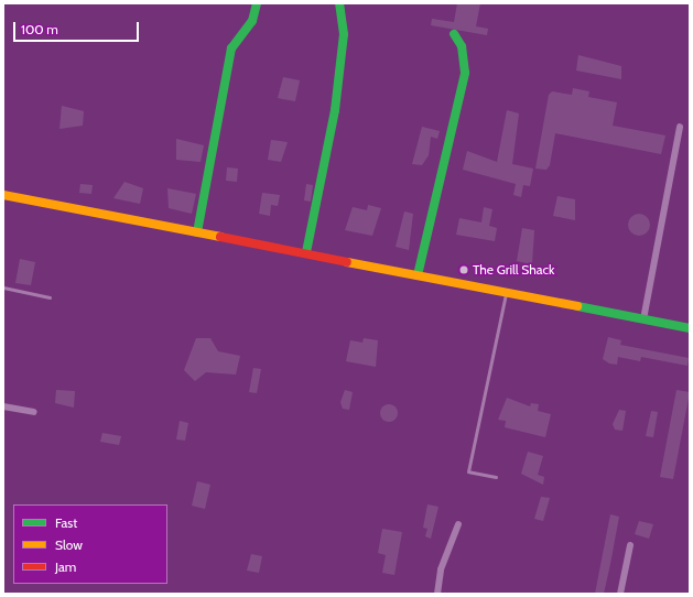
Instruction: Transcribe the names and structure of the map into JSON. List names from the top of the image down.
{
  "places": ["The Grill Shack"],
  "legend": ["Fast", "Slow", "Jam"],
  "scale_bar": "100 m"
}
